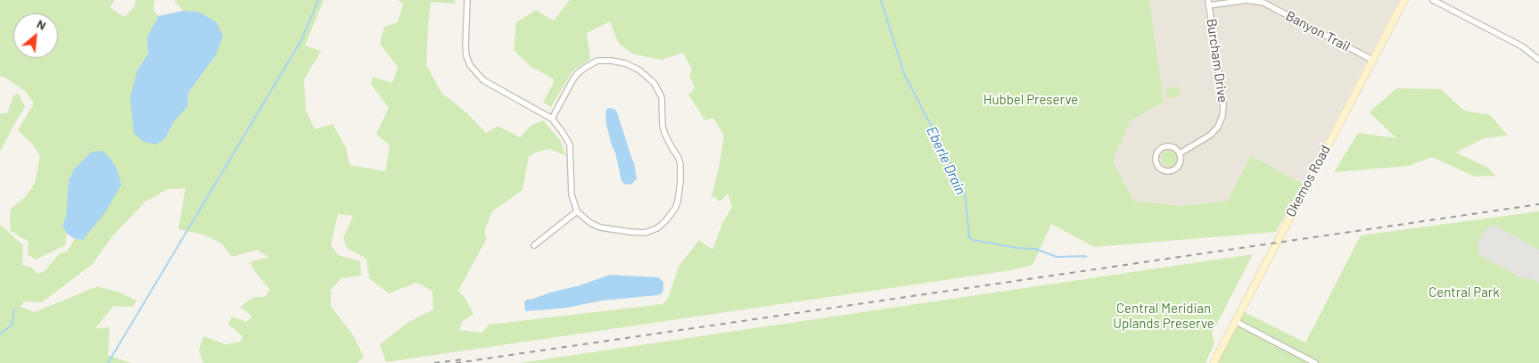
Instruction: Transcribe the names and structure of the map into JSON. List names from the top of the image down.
{
  "streets": {
    "street": ["Banyon Trail", "Burcham Drive", "Okemos Road"]
  },
  "crossings": [
    ["Banyon Trail", "Burcham Drive"],
    ["Banyon Trail", "Okemos Road"]
  ],
  "water": ["Eberle Drain"],
  "parks": ["Hubbel Preserve", "Central Park", "Central Meridian Uplands Preserve"],
  "north": "top right"
}
